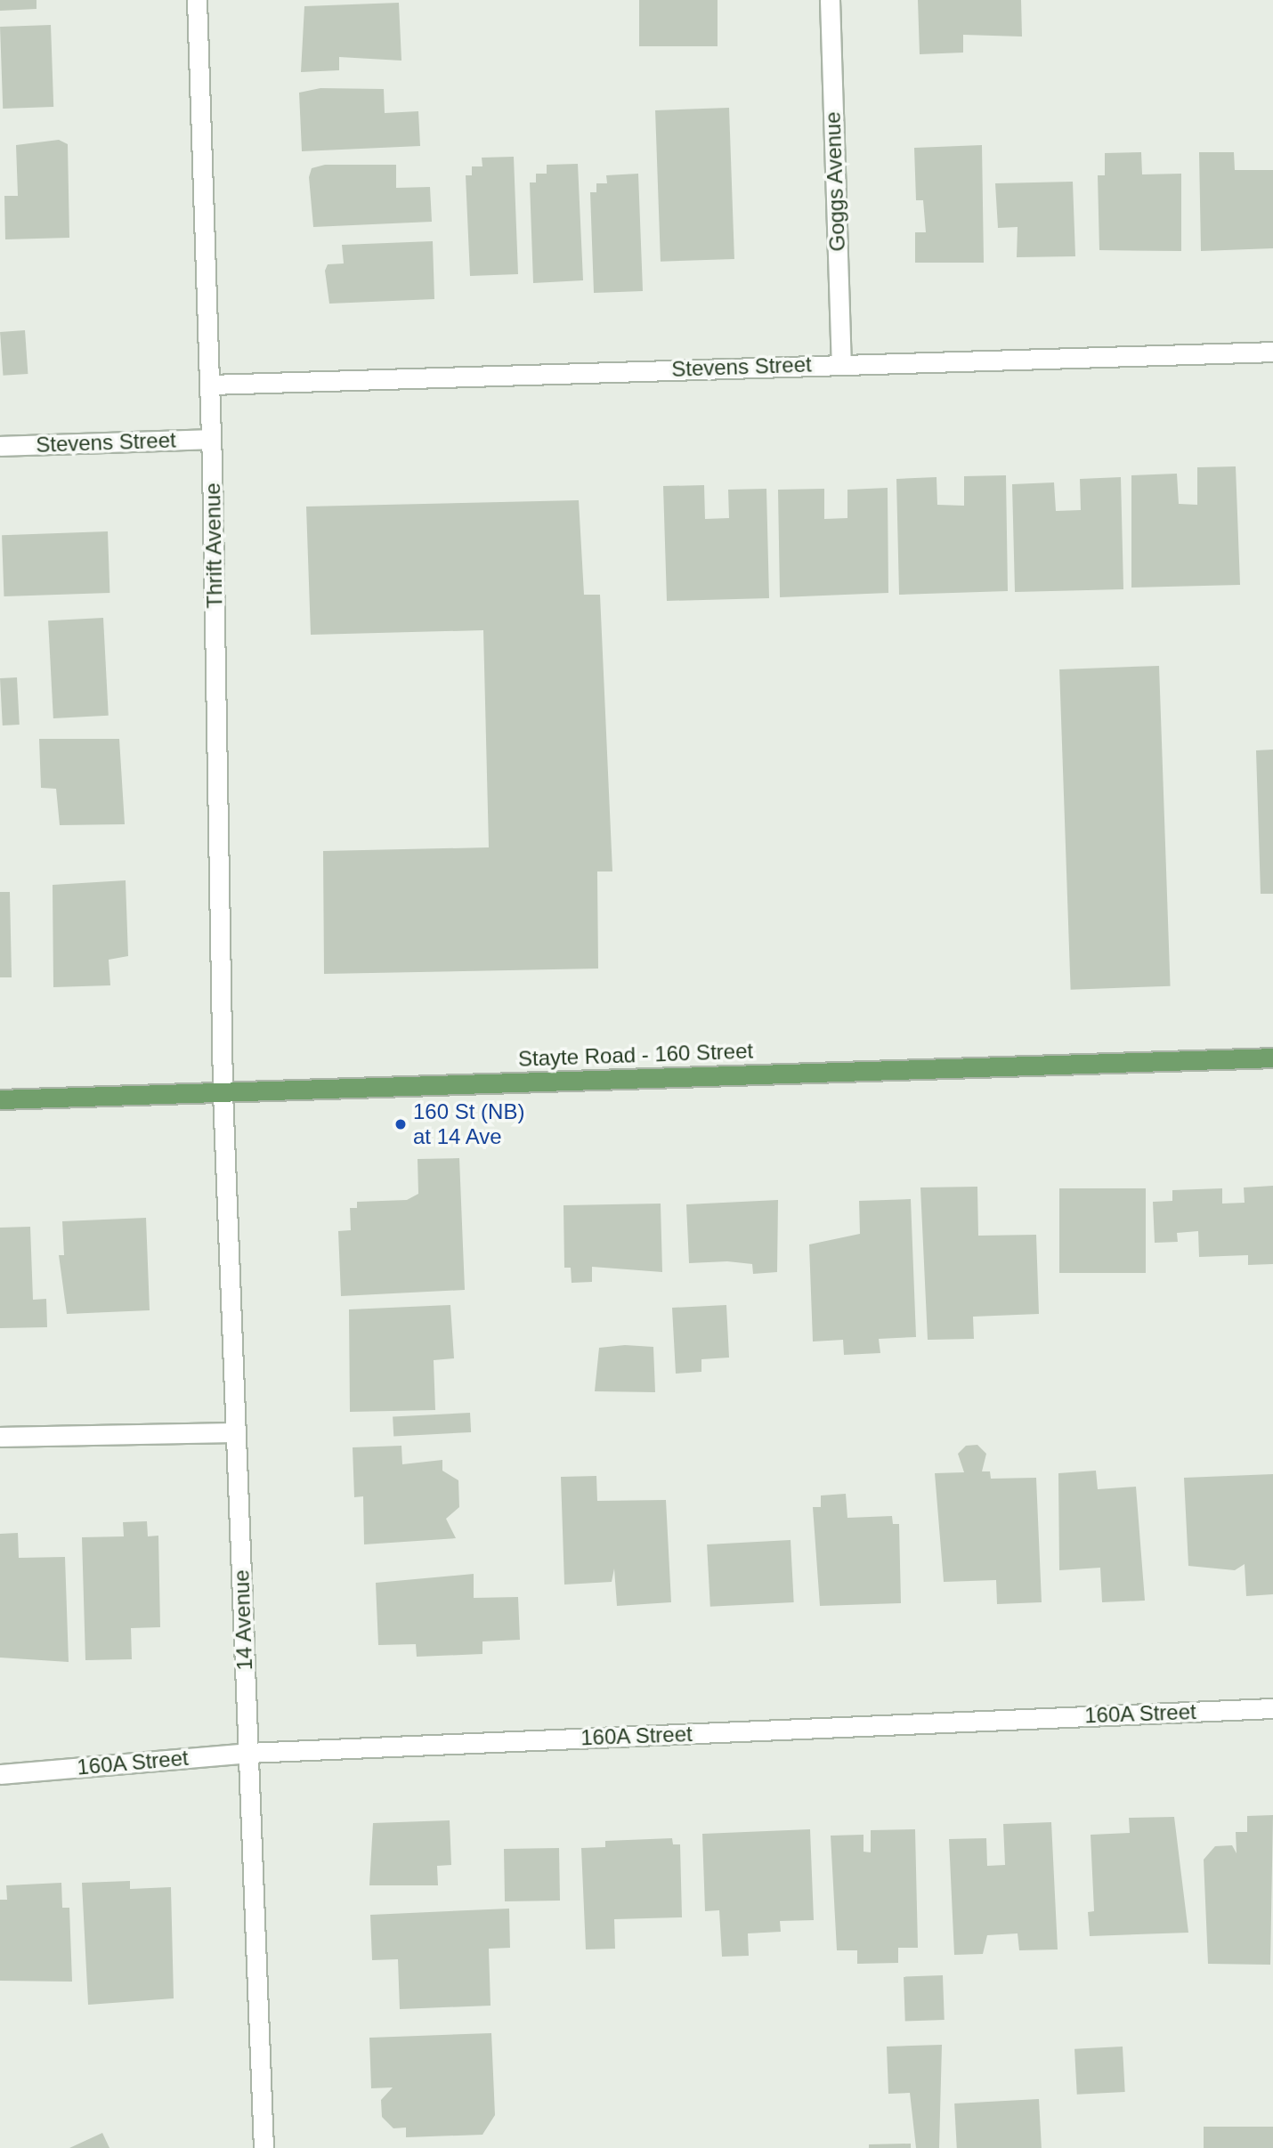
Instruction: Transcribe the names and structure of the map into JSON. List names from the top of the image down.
{
  "streets": {
    "main road": ["Stayte Road - 160 Street"],
    "street": [
      "Goggs Avenue",
      "Stevens Street",
      "Thrift Avenue",
      "14 Avenue",
      "160A Street"
    ]
  },
  "crossings": [
    ["Goggs Avenue", "Stevens Street"],
    ["Stevens Street", "Thrift Avenue"],
    ["Thrift Avenue", "Stayte Road - 160 Street"],
    ["Thrift Avenue", "14 Avenue"],
    ["Stayte Road - 160 Street", "14 Avenue"],
    ["14 Avenue", "160A Street"]
  ],
  "places": ["160 St (NB) at 14 Ave"]
}
